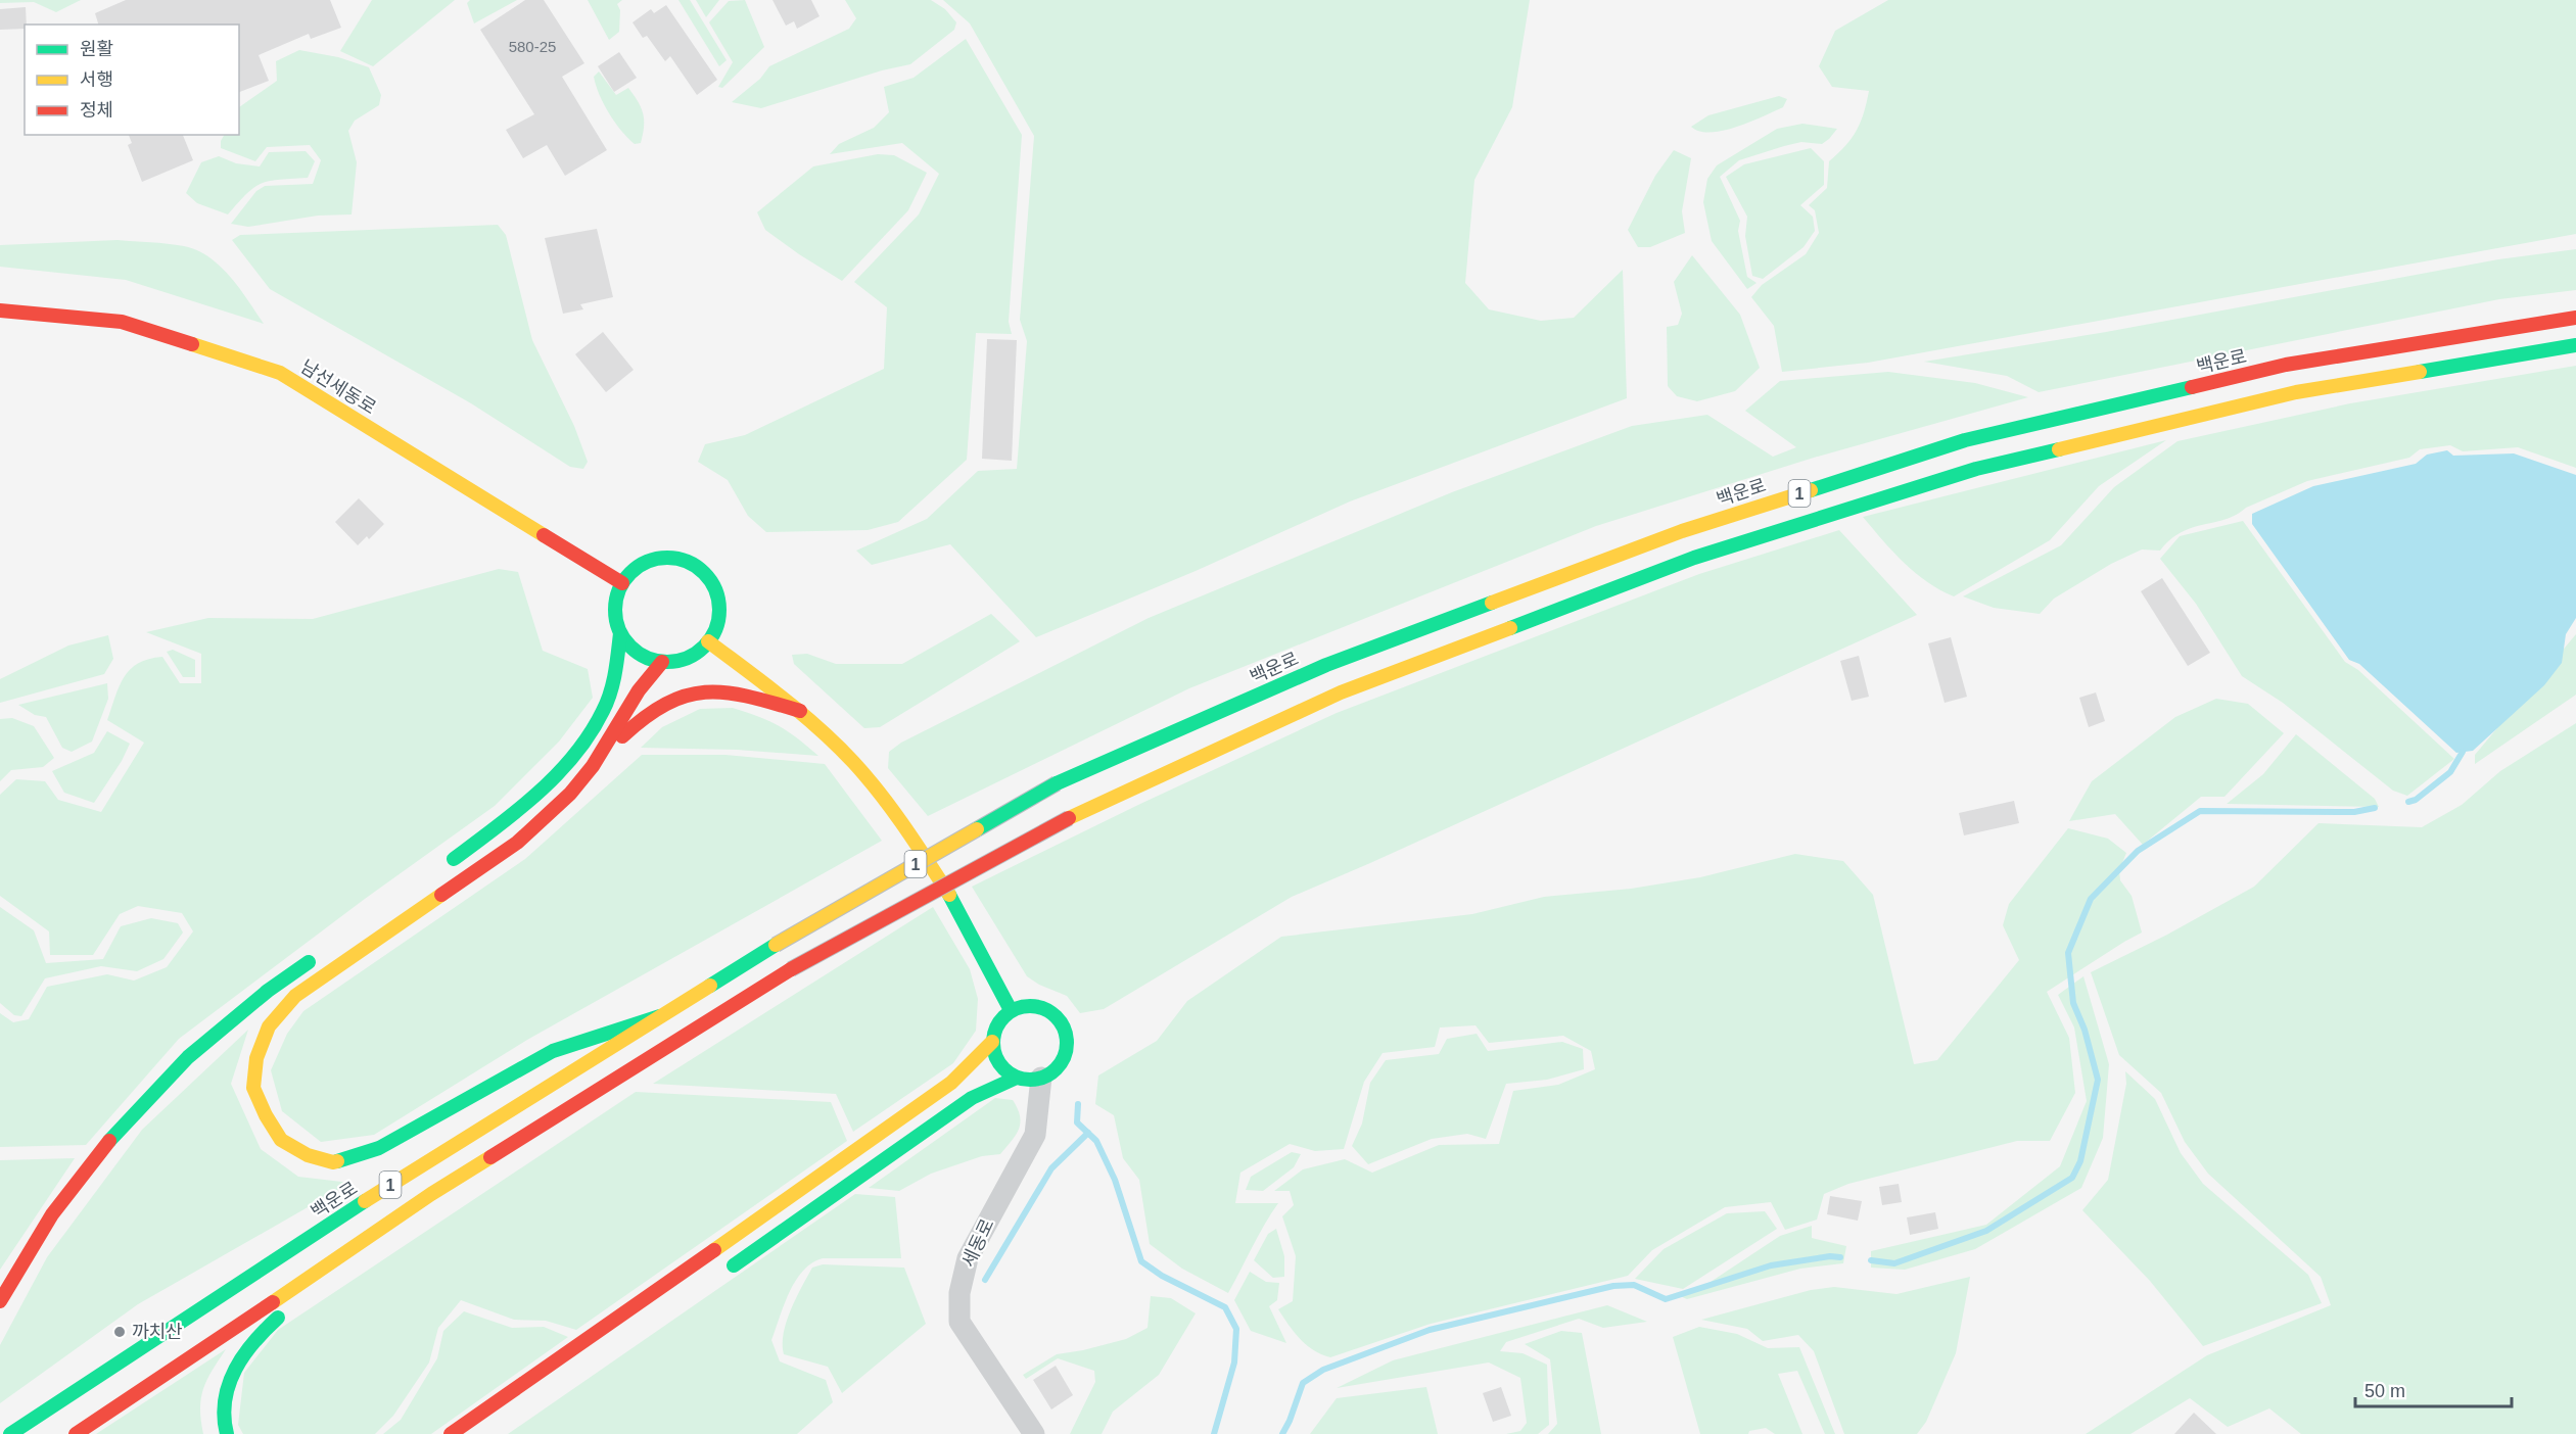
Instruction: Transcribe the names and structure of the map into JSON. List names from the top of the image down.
{
  "streets": {
    "main road": ["백운로", "남선세동로", "1"],
    "street": ["세동로"]
  },
  "places": ["까치산"],
  "house_numbers": ["580-25"],
  "legend": ["원활", "서행", "정체"],
  "scale_bar": "50 m"
}
